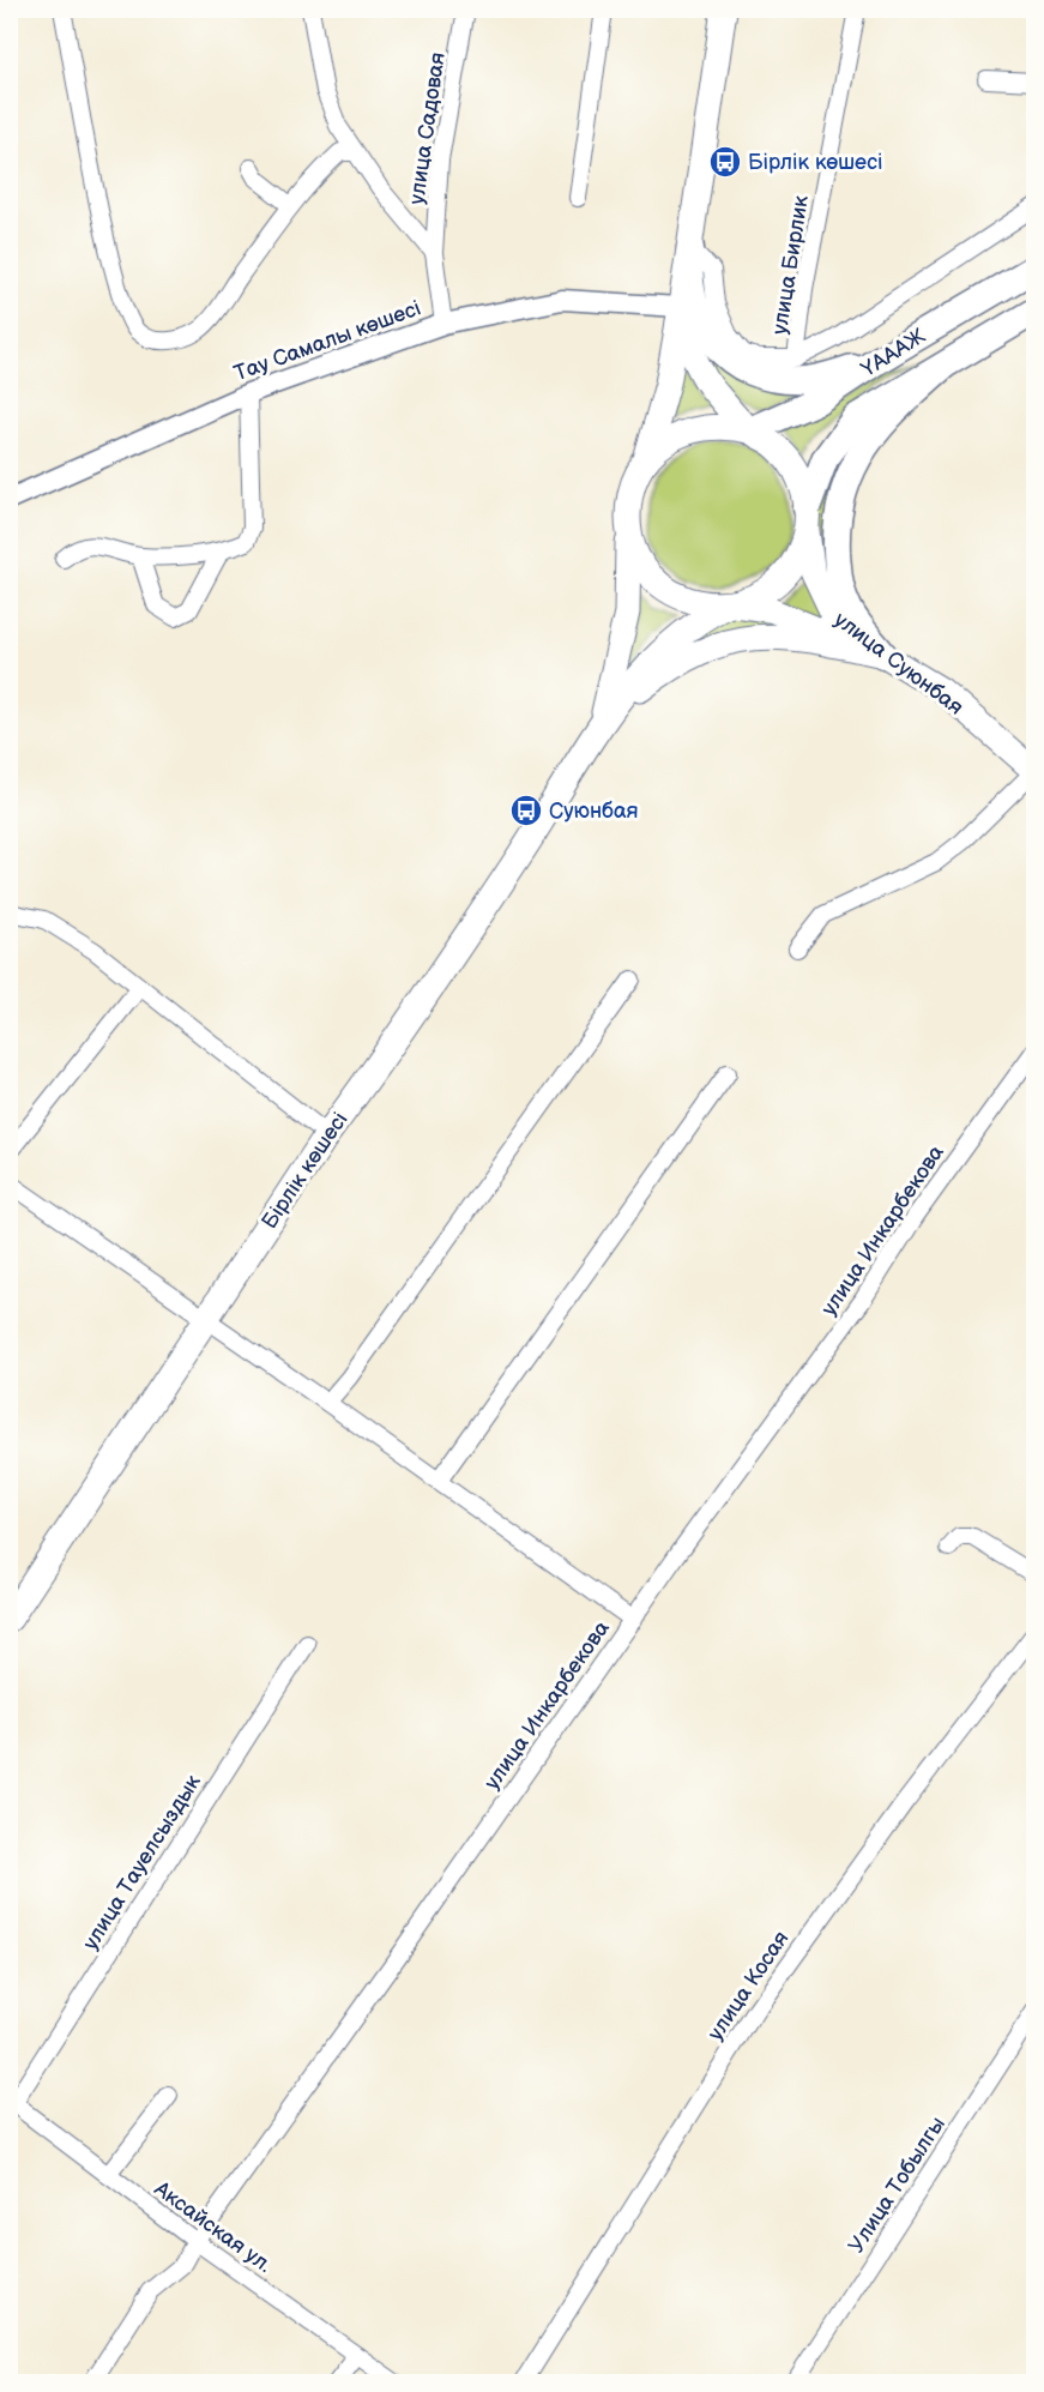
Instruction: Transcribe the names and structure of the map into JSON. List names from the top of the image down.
{
  "streets": {
    "highway": ["ҮАААЖ"],
    "main road": ["улица Суюнбая", "Бірлік көшесі"],
    "street": [
      "улица Садовая",
      "улица Бирлик",
      "Тау Самалы көшесі",
      "улица Инкарбекова",
      "улица Тауелсыздык",
      "улица Косая",
      "Улица Тобылгы",
      "Аксайская ул."
    ]
  },
  "crossings": [
    ["улица Садовая", "Тау Самалы көшесі"],
    ["ҮАААЖ", "улица Суюнбая"],
    ["улица Инкарбекова", "Аксайская ул."],
    ["улица Тауелсыздык", "Аксайская ул."]
  ],
  "places": {
    "bus stop": ["Бірлік көшесі", "Суюнбая"]
  }
}
